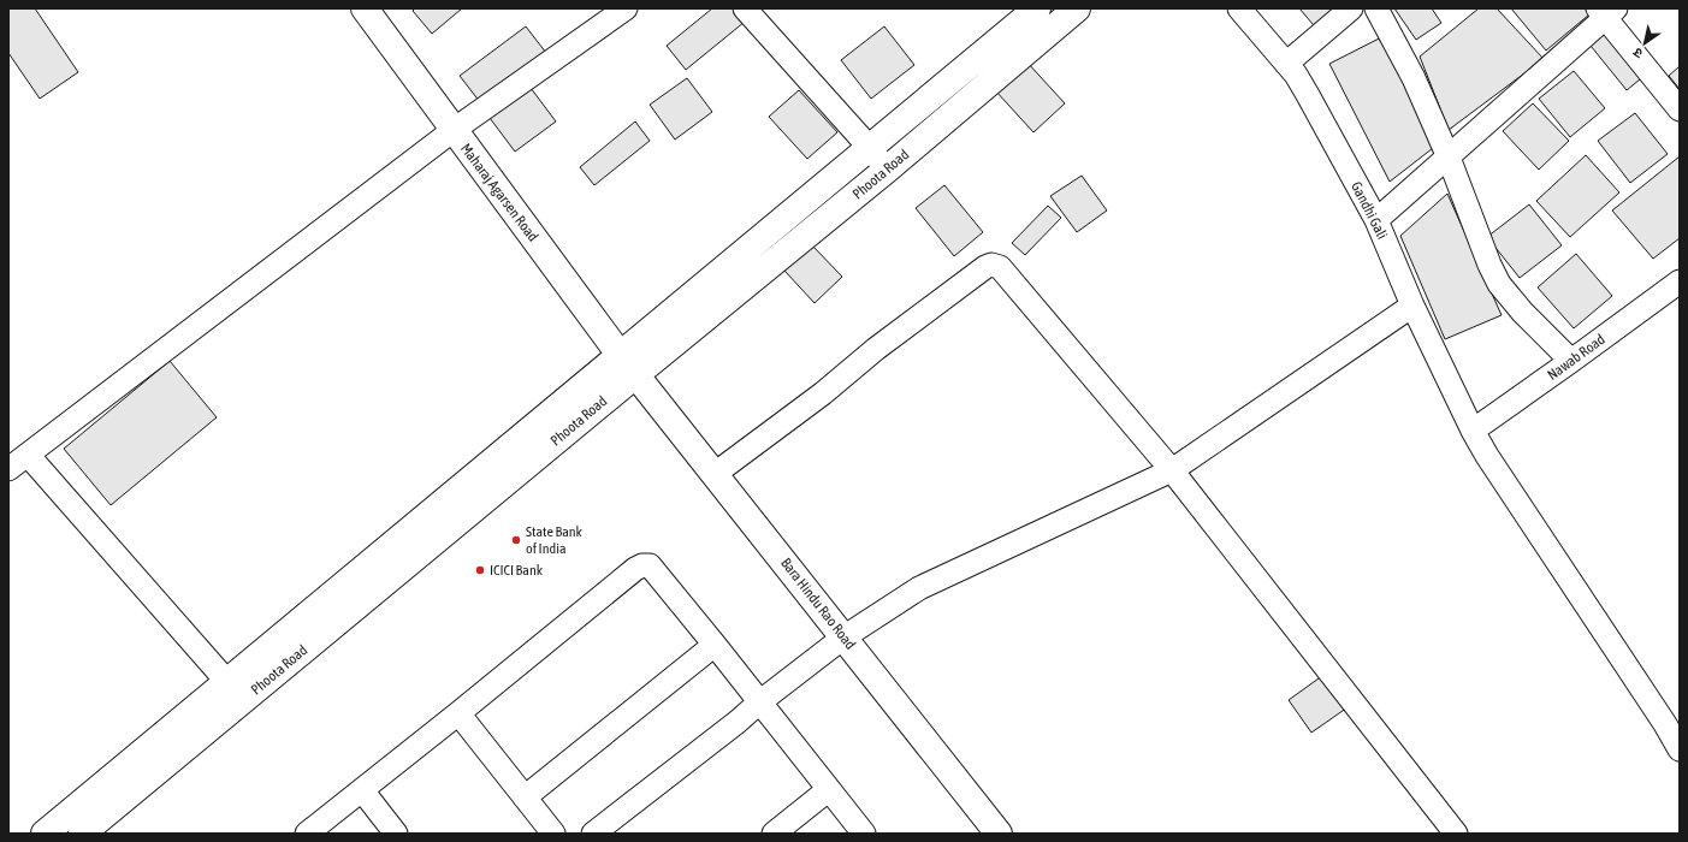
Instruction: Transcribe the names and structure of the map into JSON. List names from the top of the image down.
{
  "streets": {
    "street": [
      "Phoota Road",
      "Maharaj Agarsen Road",
      "Gandhi Gali",
      "Nawab Road",
      "Bara Hindu Rao Road"
    ]
  },
  "crossings": [
    ["Phoota Road", "Maharaj Agarsen Road"],
    ["Phoota Road", "Bara Hindu Rao Road"],
    ["Maharaj Agarsen Road", "Bara Hindu Rao Road"],
    ["Gandhi Gali", "Nawab Road"]
  ],
  "places": ["State Bank of India", "ICICI Bank"],
  "north": "bottom left"
}
